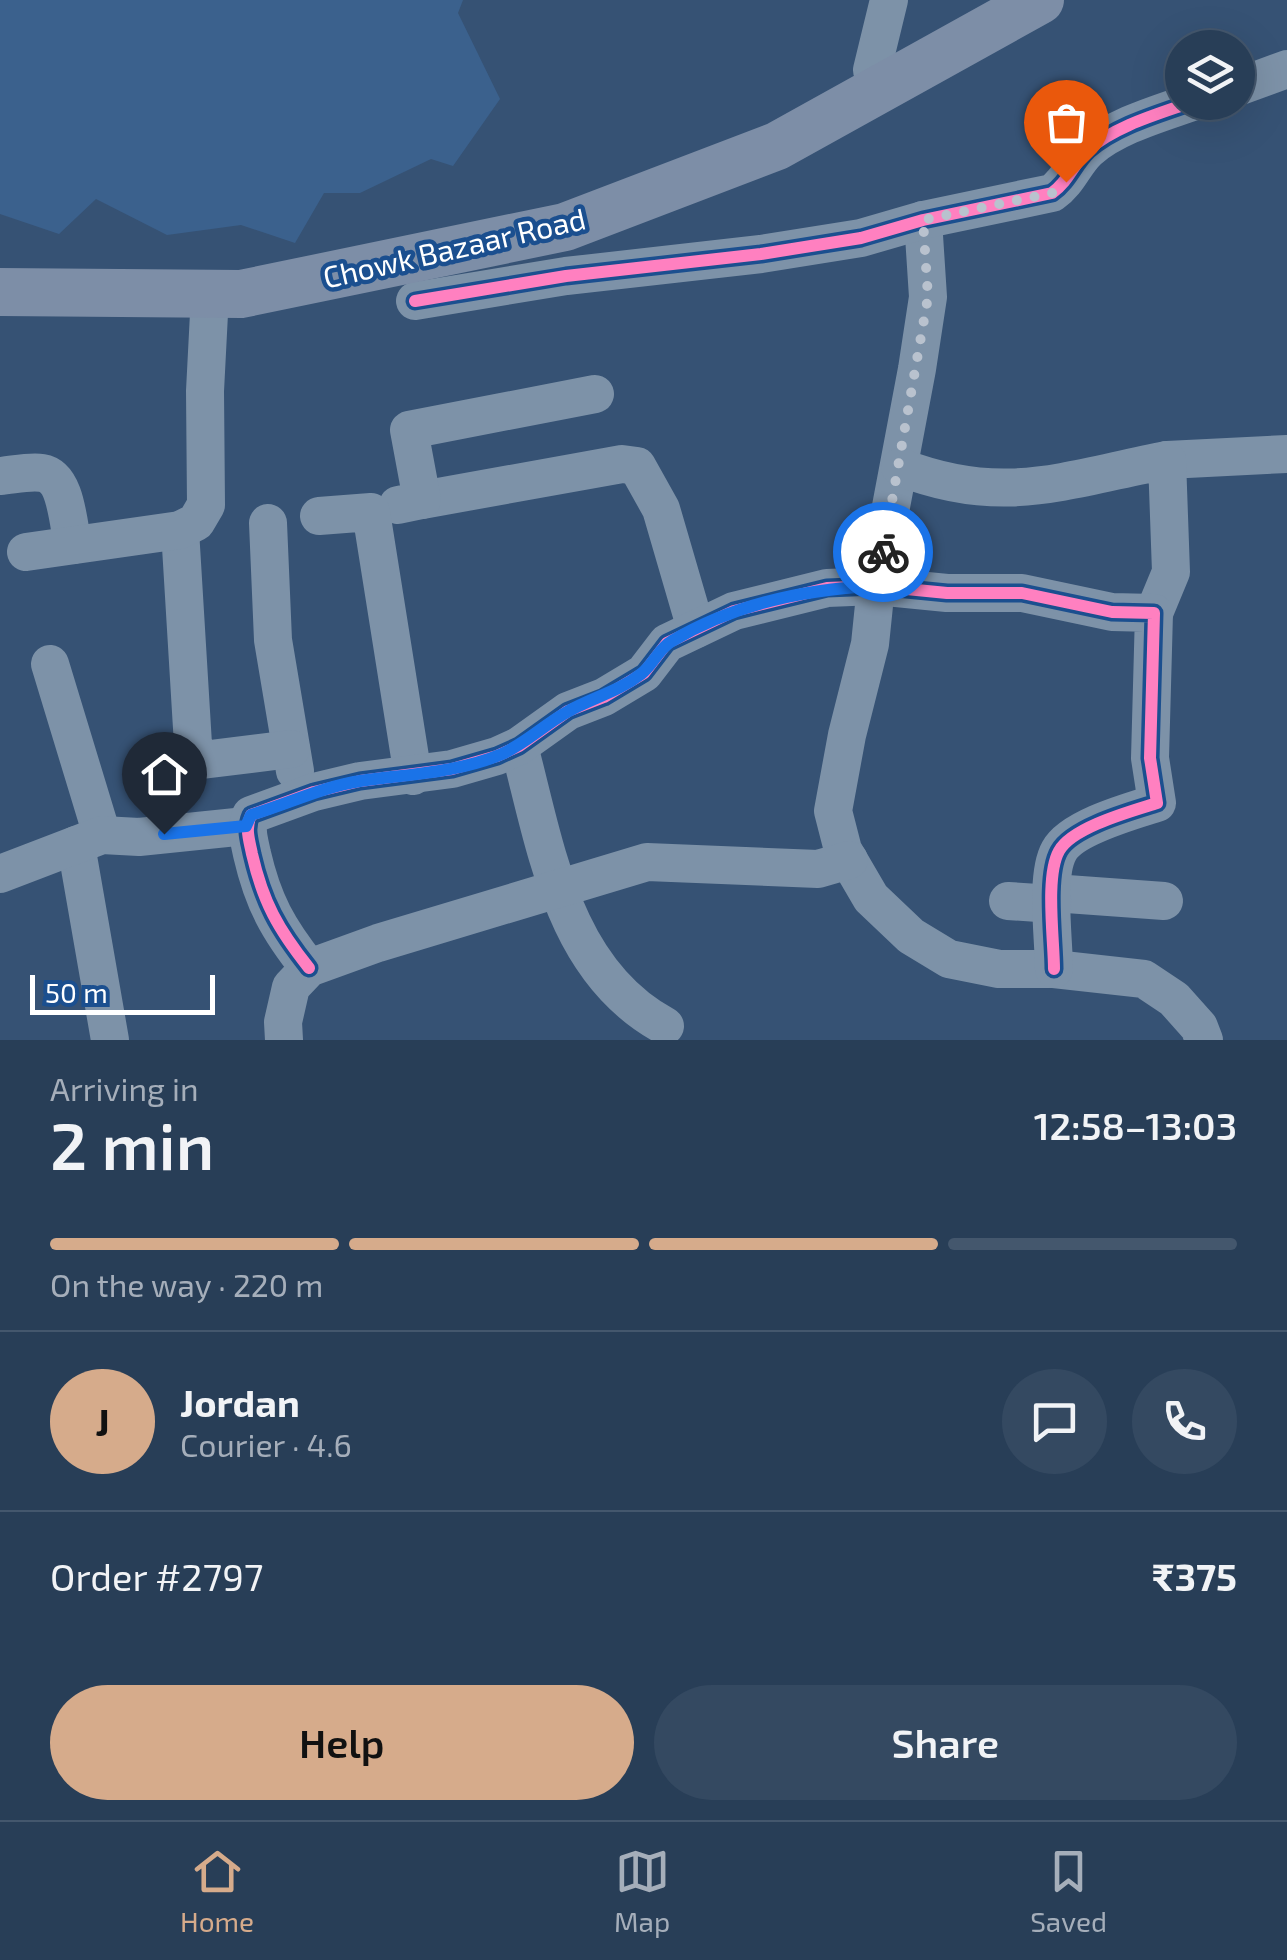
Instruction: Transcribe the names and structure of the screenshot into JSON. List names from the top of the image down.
{
  "streets": {
    "main road": ["Chowk Bazaar Road"]
  },
  "scale_bar": "50 m",
  "page": {
    "scale": "50 m",
    "heading": ["2 min", "Arriving in", "12:58–13:03"],
    "panel": [
      "Jordan",
      "Courier · 4.6",
      "Order #2797",
      "₹375"
    ],
    "bar": "On the way · 220 m",
    "round": "J",
    "buttons": ["Help", "Share"],
    "tabs": ["Home", "Map", "Saved"]
  }
}
